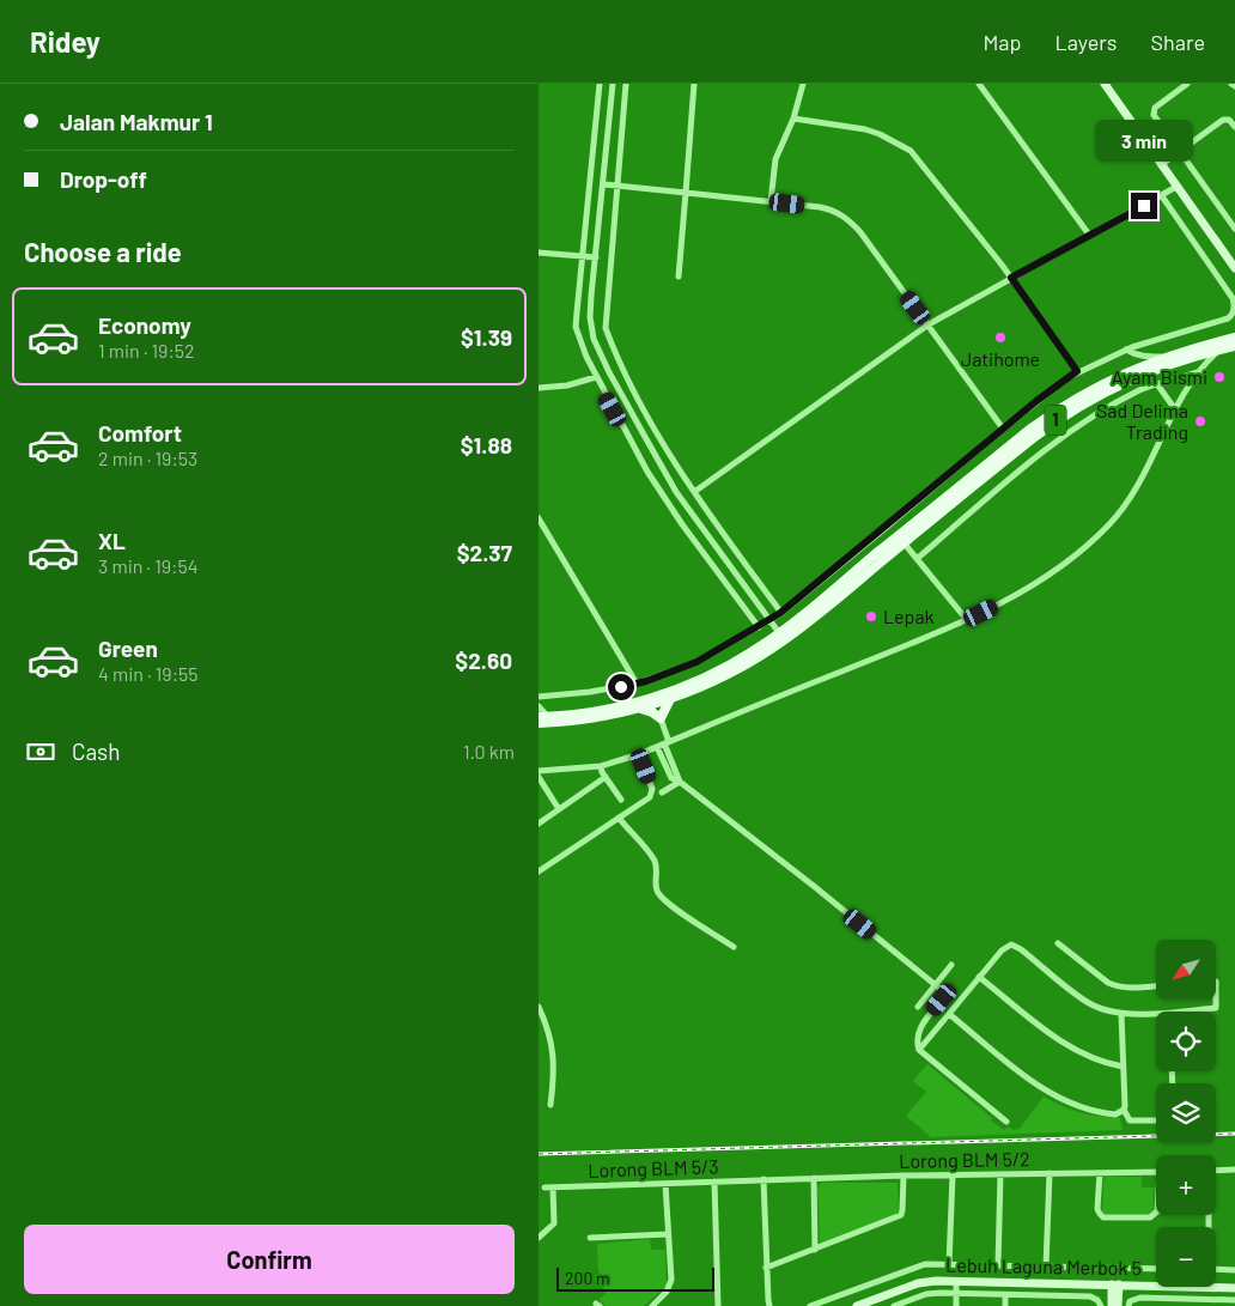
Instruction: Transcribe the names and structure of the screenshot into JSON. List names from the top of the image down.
{
  "streets": {
    "main road": ["1"],
    "street": ["Lorong BLM 5/2", "Lorong BLM 5/3", "Lebuh Laguna Merbok 5"]
  },
  "crossings": [
    ["Lorong BLM 5/2", "Lorong BLM 5/3"]
  ],
  "places": [
    "Jatihome",
    "Ayam Bismi",
    "Sad Delima Trading",
    "Lepak"
  ],
  "scale_bar": "200 m",
  "north": "bottom left",
  "page": {
    "header": "Ridey",
    "nav": ["Map", "Layers", "Share"],
    "banner": ["Jalan Makmur 1", "Drop-off"],
    "bubble": "3 min",
    "heading": "Choose a ride",
    "list": [
      {
        "name": "Economy",
        "note": "1 min · 19:52",
        "value": "$1.39"
      },
      {
        "name": "Comfort",
        "note": "2 min · 19:53",
        "value": "$1.88"
      },
      {
        "name": "XL",
        "note": "3 min · 19:54",
        "value": "$2.37"
      },
      {
        "name": "Green",
        "note": "4 min · 19:55",
        "value": "$2.60"
      }
    ],
    "pay": ["Cash", "1.0 km"],
    "map_buttons": ["+", "−"],
    "buttons": "Confirm",
    "scale": "200 m"
  }
}
